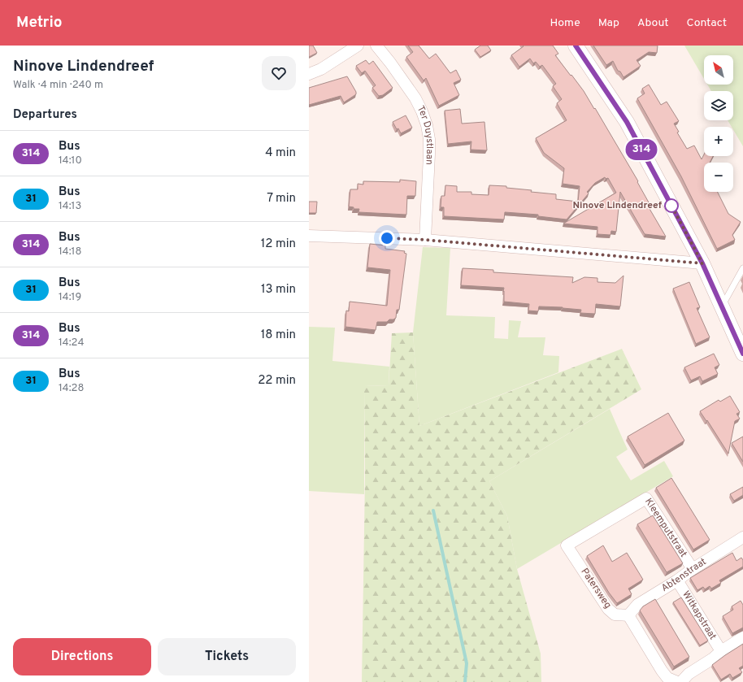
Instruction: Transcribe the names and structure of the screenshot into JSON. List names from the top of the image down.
{
  "streets": {
    "street": [
      "Ter Duystlaan",
      "Kleemputstraat",
      "Abtenstraat",
      "Patersweg",
      "Witkapstraat"
    ]
  },
  "crossings": [
    ["Kleemputstraat", "Abtenstraat"],
    ["Kleemputstraat", "Patersweg"],
    ["Abtenstraat", "Patersweg"],
    ["Abtenstraat", "Witkapstraat"]
  ],
  "places": ["Ninove Lindendreef"],
  "lines": ["bus line 314"],
  "north": "top left",
  "page": {
    "header": "Metrio",
    "nav": [
      "Home",
      "Map",
      "About",
      "Contact"
    ],
    "heading": [
      ["Ninove Lindendreef", "Walk · 4 min · 240 m"],
      "Departures"
    ],
    "on_map": "314",
    "map_buttons": ["+", "−"],
    "list": [
      {
        "mark": "314",
        "name": "Bus",
        "note": "14:10",
        "value": "4 min"
      },
      {
        "mark": "31",
        "name": "Bus",
        "note": "14:13",
        "value": "7 min"
      },
      {
        "mark": "314",
        "name": "Bus",
        "note": "14:18",
        "value": "12 min"
      },
      {
        "mark": "31",
        "name": "Bus",
        "note": "14:19",
        "value": "13 min"
      },
      {
        "mark": "314",
        "name": "Bus",
        "note": "14:24",
        "value": "18 min"
      },
      {
        "mark": "31",
        "name": "Bus",
        "note": "14:28",
        "value": "22 min"
      }
    ],
    "buttons": ["Directions", "Tickets"]
  }
}
